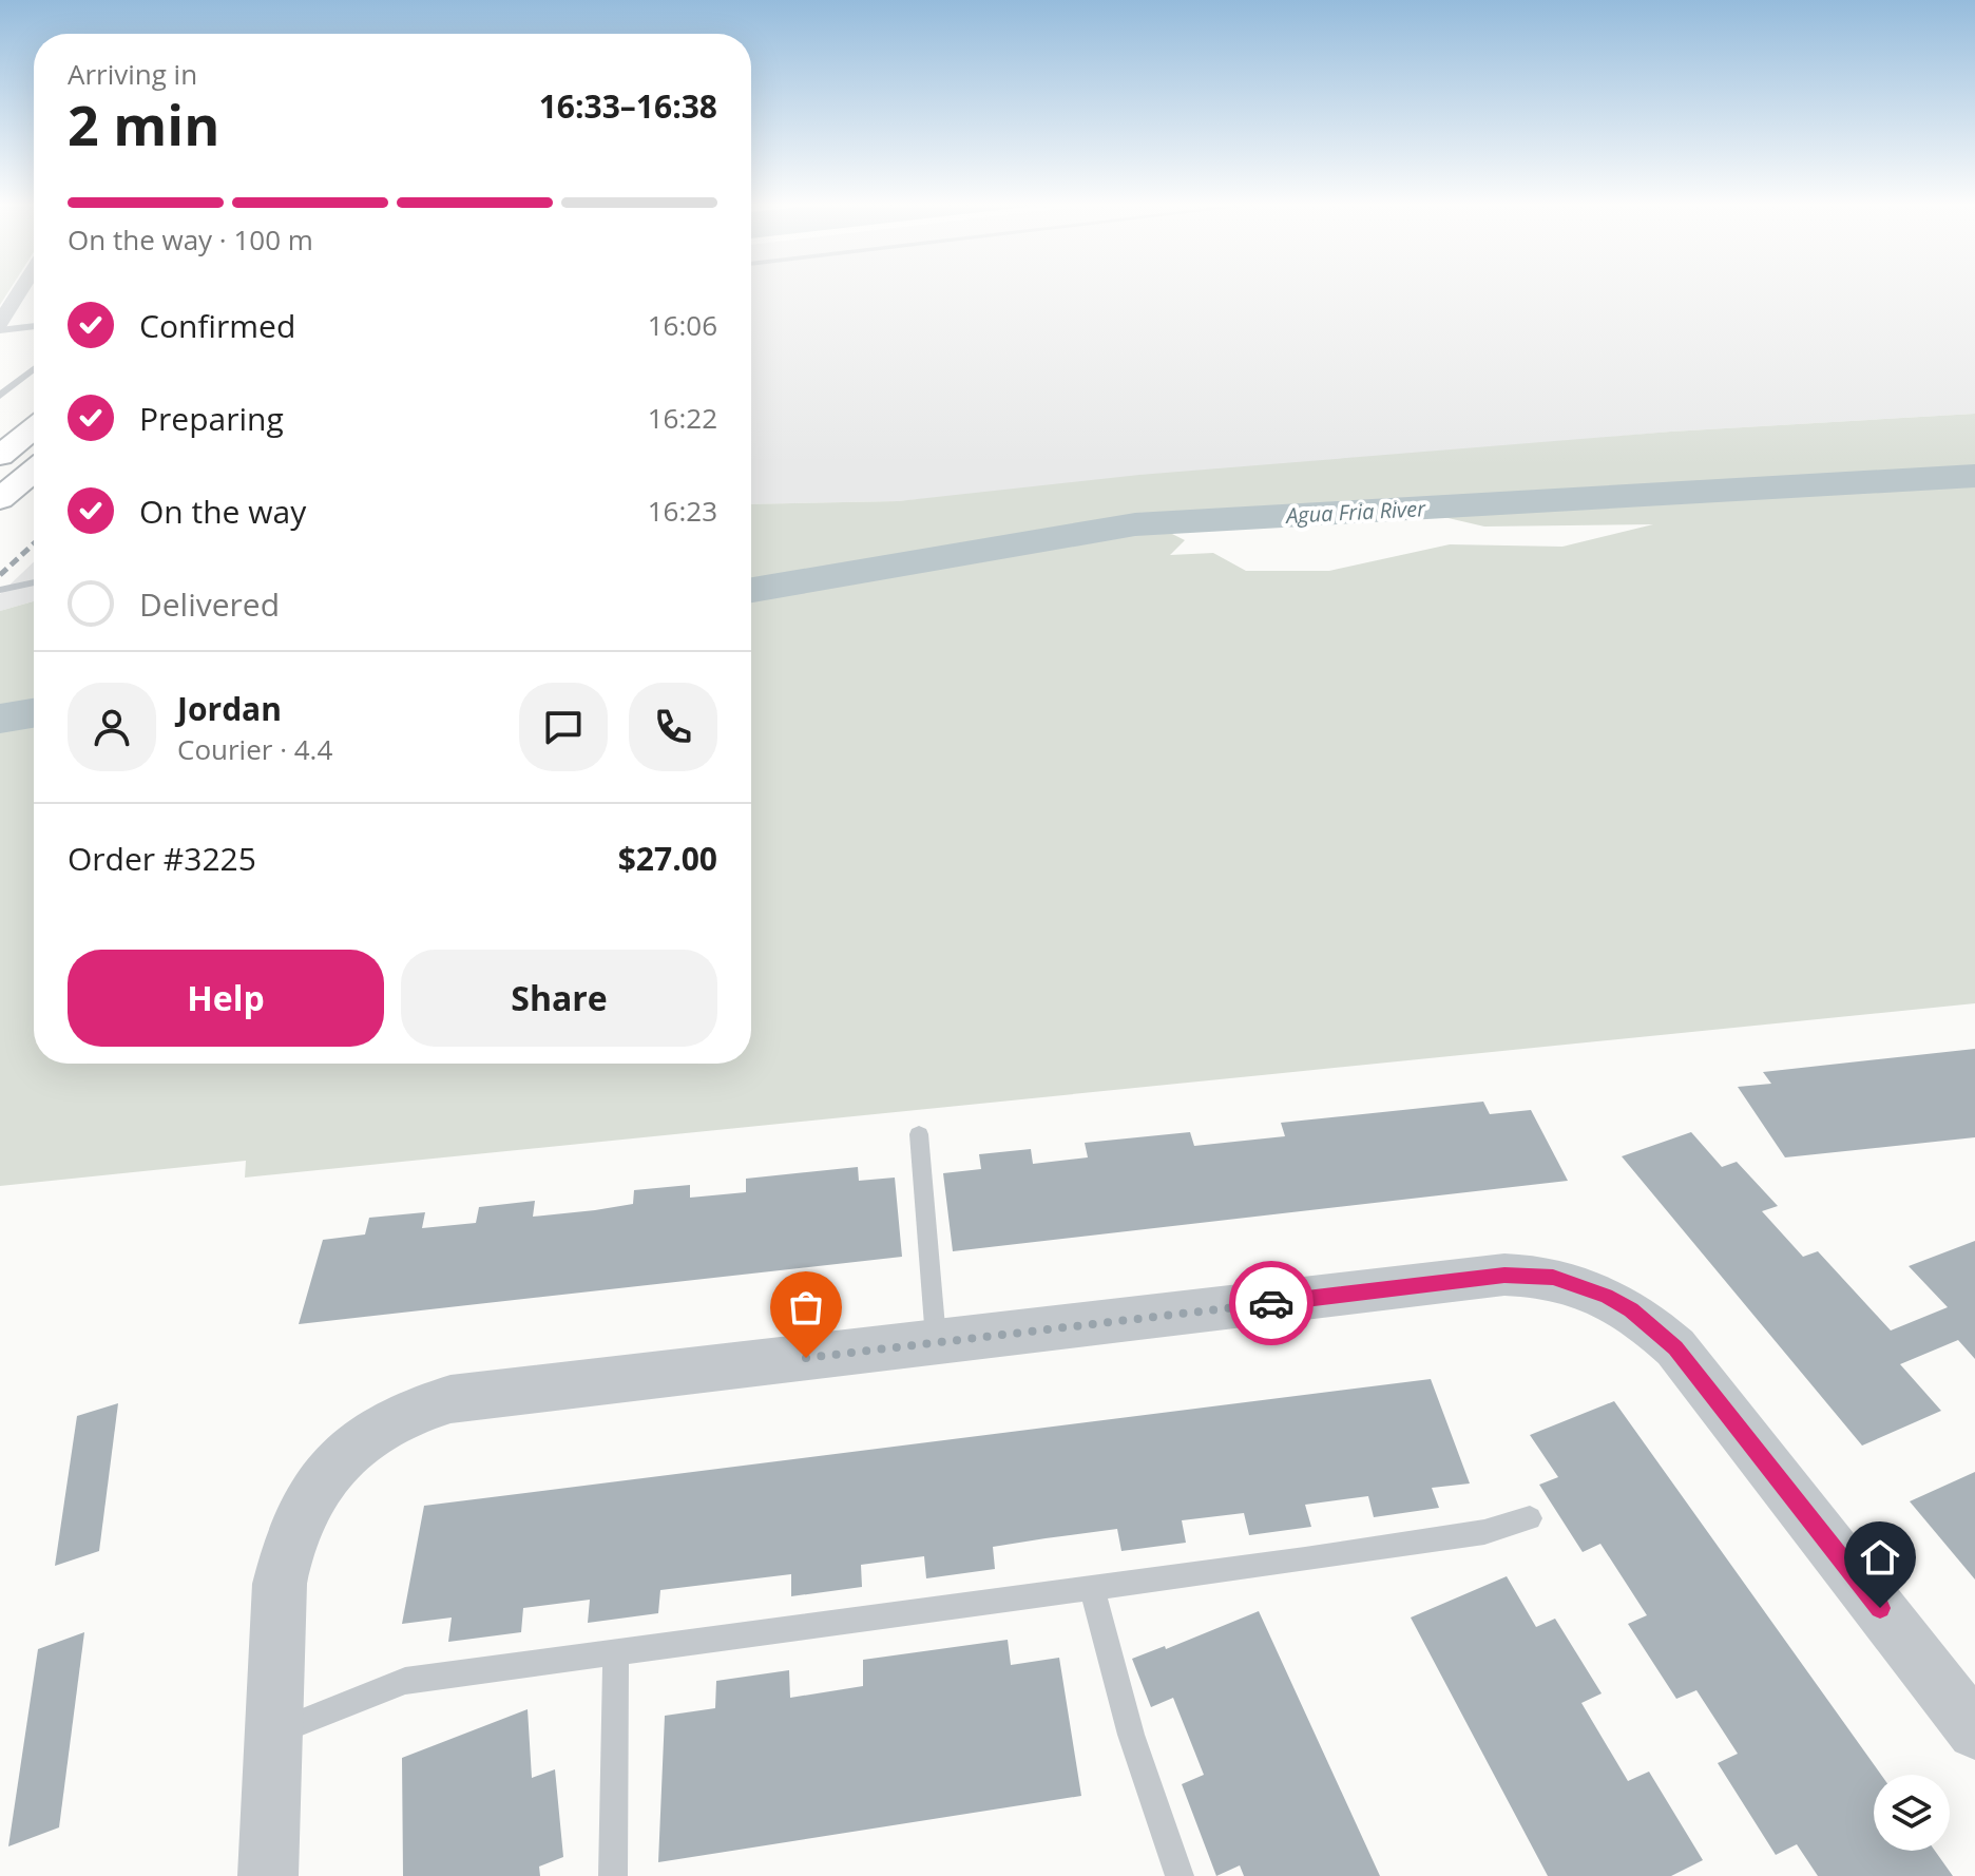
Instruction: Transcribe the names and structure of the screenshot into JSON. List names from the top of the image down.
{
  "water": ["Agua Fria River"],
  "page": {
    "heading": ["2 min", "Arriving in", "16:33–16:38"],
    "panel": [
      "Jordan",
      "Courier · 4.4",
      "Order #3225",
      "$27.00"
    ],
    "bar": "On the way · 100 m",
    "list": [
      ["Confirmed", "16:06"],
      ["Preparing", "16:22"],
      ["On the way", "16:23"],
      "Delivered"
    ],
    "buttons": ["Help", "Share"]
  }
}
